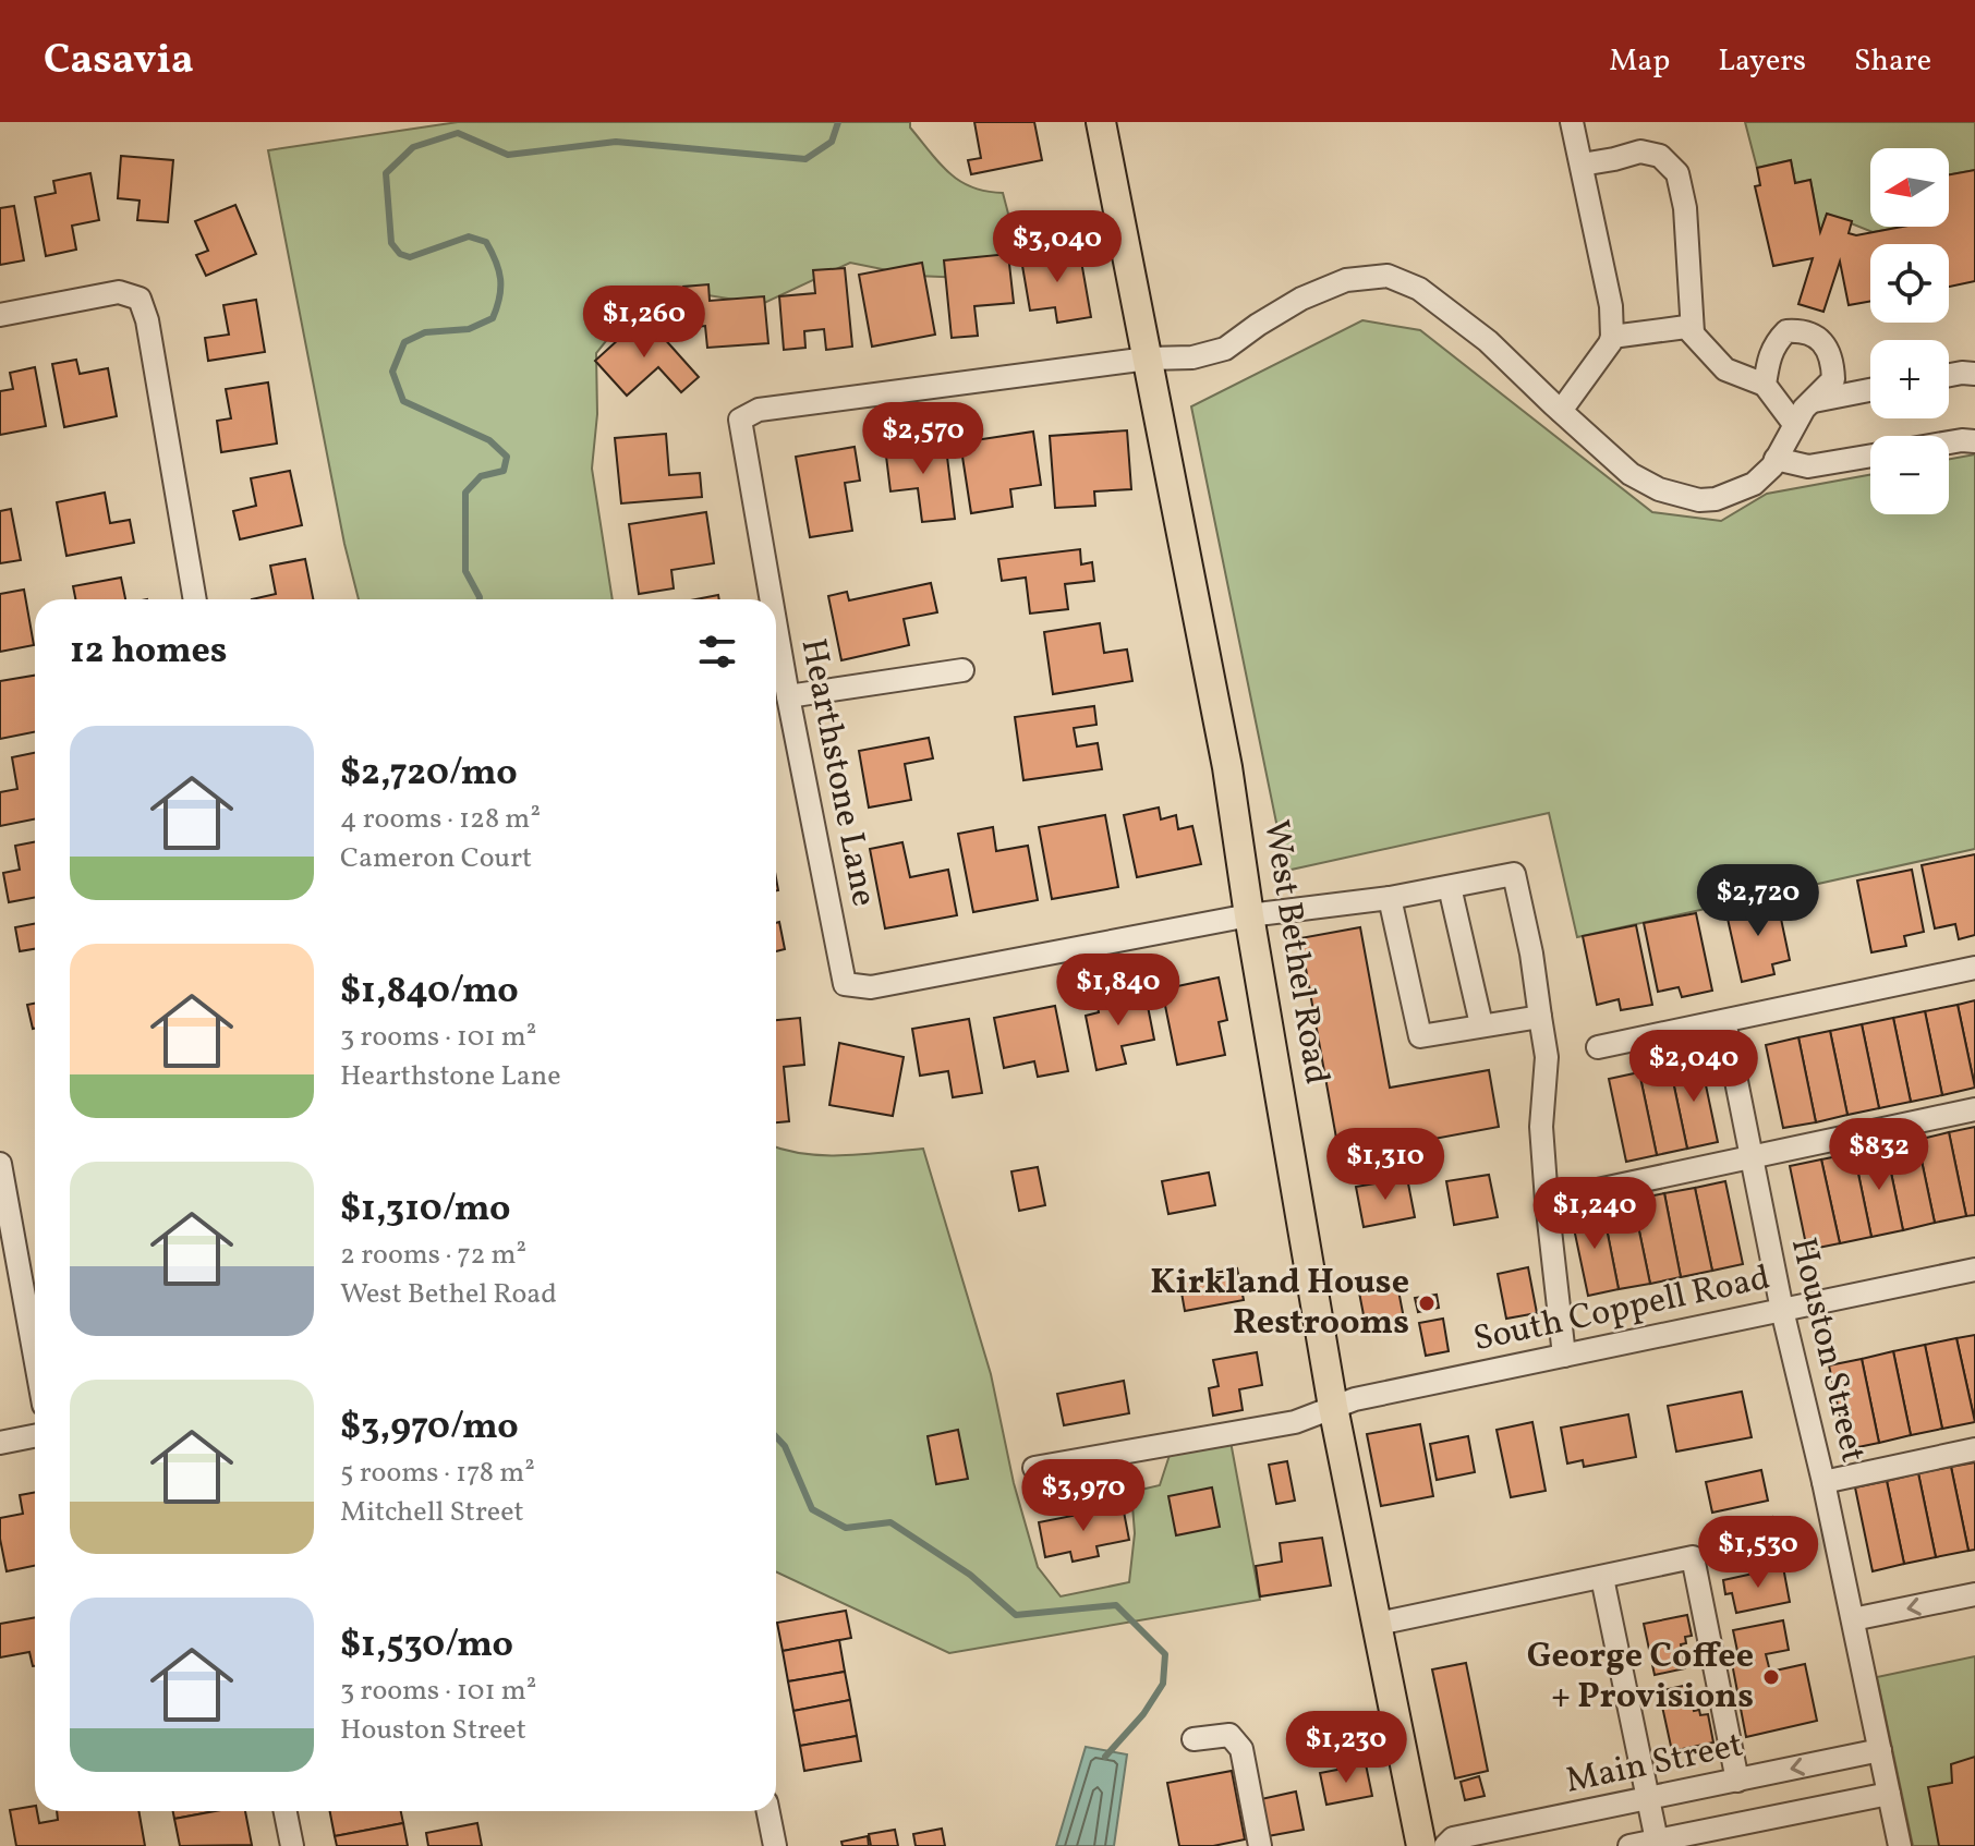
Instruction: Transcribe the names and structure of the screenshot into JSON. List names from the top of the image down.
{
  "streets": {
    "main road": ["West Bethel Road"],
    "street": [
      "Hearthstone Lane",
      "South Coppell Road",
      "Houston Street",
      "Main Street"
    ]
  },
  "crossings": [
    ["Hearthstone Lane", "West Bethel Road"],
    ["West Bethel Road", "South Coppell Road"],
    ["South Coppell Road", "Houston Street"],
    ["Houston Street", "Main Street"]
  ],
  "places": ["Kirkland House Restrooms", "George Coffee + Provisions"],
  "north": "left",
  "page": {
    "header": "Casavia",
    "nav": ["Map", "Layers", "Share"],
    "map_buttons": ["+", "−"],
    "price": [
      "$3,040",
      "$1,260",
      "$2,570",
      "$2,720",
      "$1,840",
      "$2,040",
      "$832",
      "$1,310",
      "$1,240",
      "$3,970",
      "$1,530",
      "$1,230"
    ],
    "heading": "12 homes",
    "list": [
      {
        "name": "$2,720/mo",
        "note": "4 rooms · 128 m² · Cameron Court"
      },
      {
        "name": "$1,840/mo",
        "note": "3 rooms · 101 m² · Hearthstone Lane"
      },
      {
        "name": "$1,310/mo",
        "note": "2 rooms · 72 m² · West Bethel Road"
      },
      {
        "name": "$3,970/mo",
        "note": "5 rooms · 178 m² · Mitchell Street"
      },
      {
        "name": "$1,530/mo",
        "note": "3 rooms · 101 m² · Houston Street"
      }
    ]
  }
}
